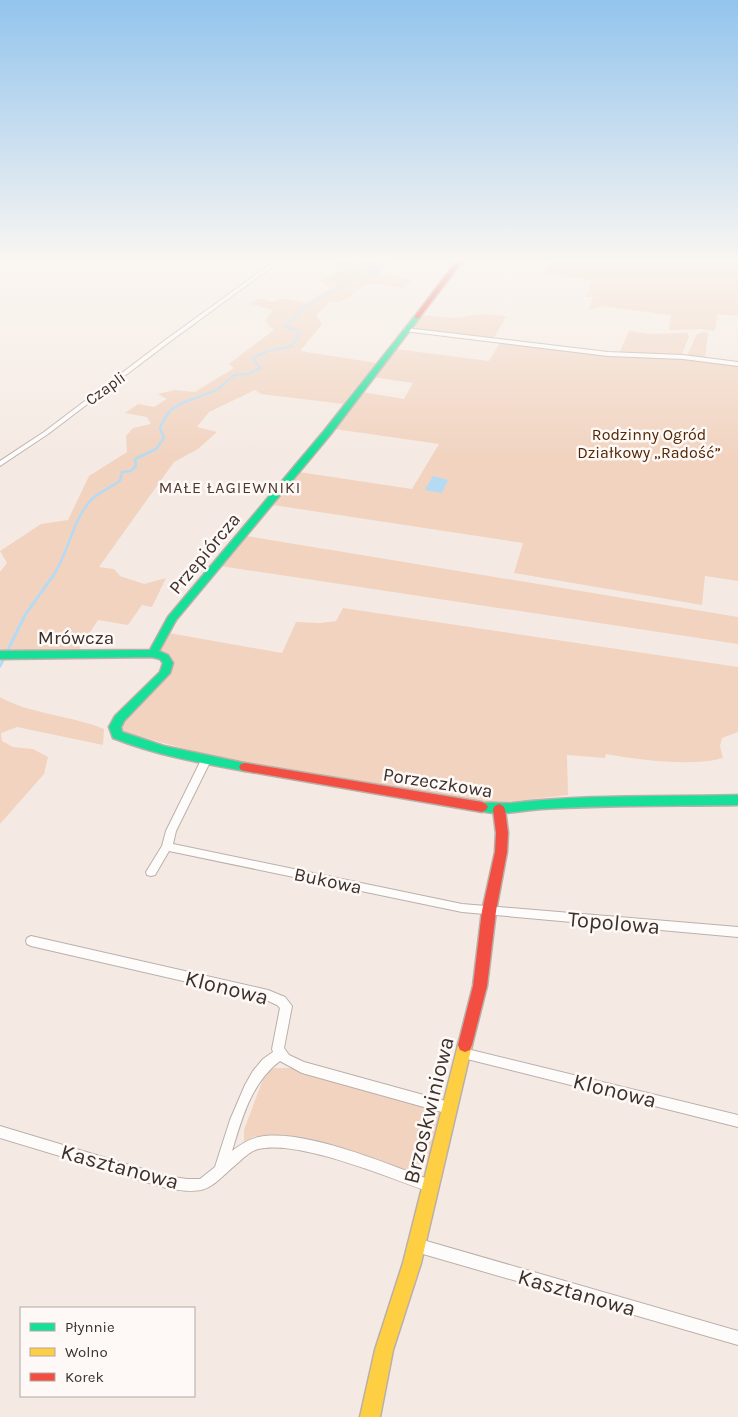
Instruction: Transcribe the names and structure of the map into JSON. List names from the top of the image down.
{
  "streets": {
    "street": [
      "Czapli",
      "Przepiórcza",
      "Mrówcza",
      "Porzeczkowa",
      "Bukowa",
      "Topolowa",
      "Klonowa",
      "Brzoskwiniowa",
      "Kasztanowa"
    ]
  },
  "crossings": [
    ["Przepiórcza", "Mrówcza"],
    ["Przepiórcza", "Porzeczkowa"],
    ["Mrówcza", "Porzeczkowa"],
    ["Porzeczkowa", "Brzoskwiniowa"],
    ["Bukowa", "Topolowa"],
    ["Bukowa", "Brzoskwiniowa"],
    ["Topolowa", "Brzoskwiniowa"],
    ["Klonowa", "Brzoskwiniowa"],
    ["Brzoskwiniowa", "Kasztanowa"]
  ],
  "districts": ["MAŁE ŁAGIEWNIKI"],
  "parks": ["Rodzinny Ogród Działkowy „Radość”"],
  "legend": ["Płynnie", "Wolno", "Korek"]
}
